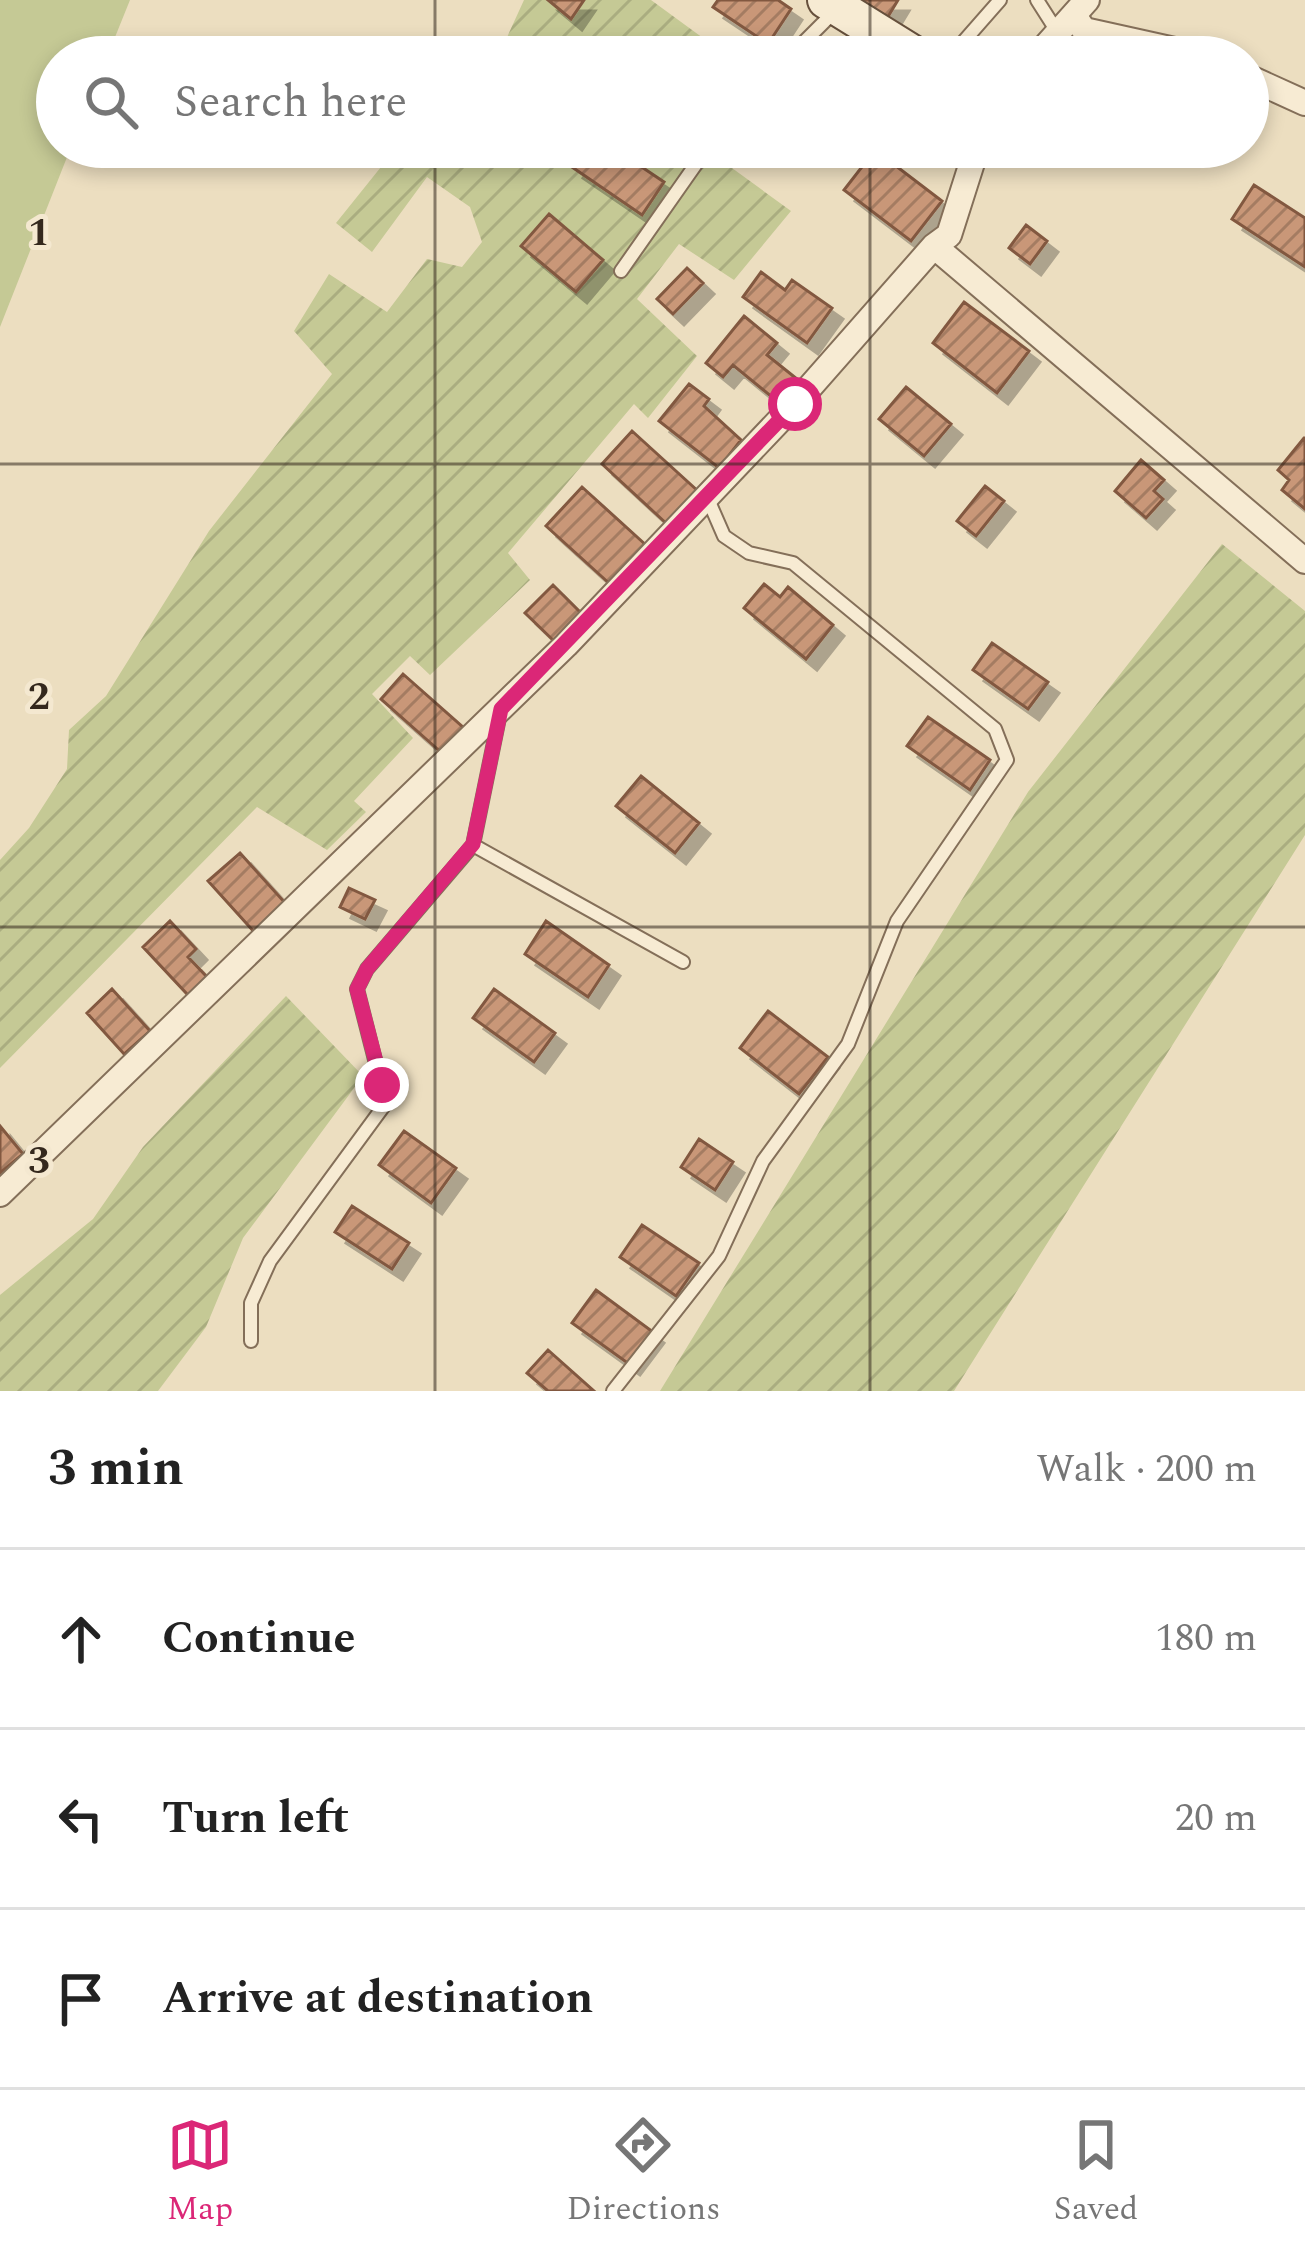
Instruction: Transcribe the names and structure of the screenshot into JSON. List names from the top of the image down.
{
  "page": {
    "search": "Search here",
    "heading": ["3 min", "Walk · 200 m"],
    "list": [
      ["Continue", "180 m"],
      ["Turn left", "20 m"],
      "Arrive at destination"
    ],
    "nav": ["Map", "Directions", "Saved"]
  },
  "grid": {
    "rows": ["1", "2", "3"]
  }
}
